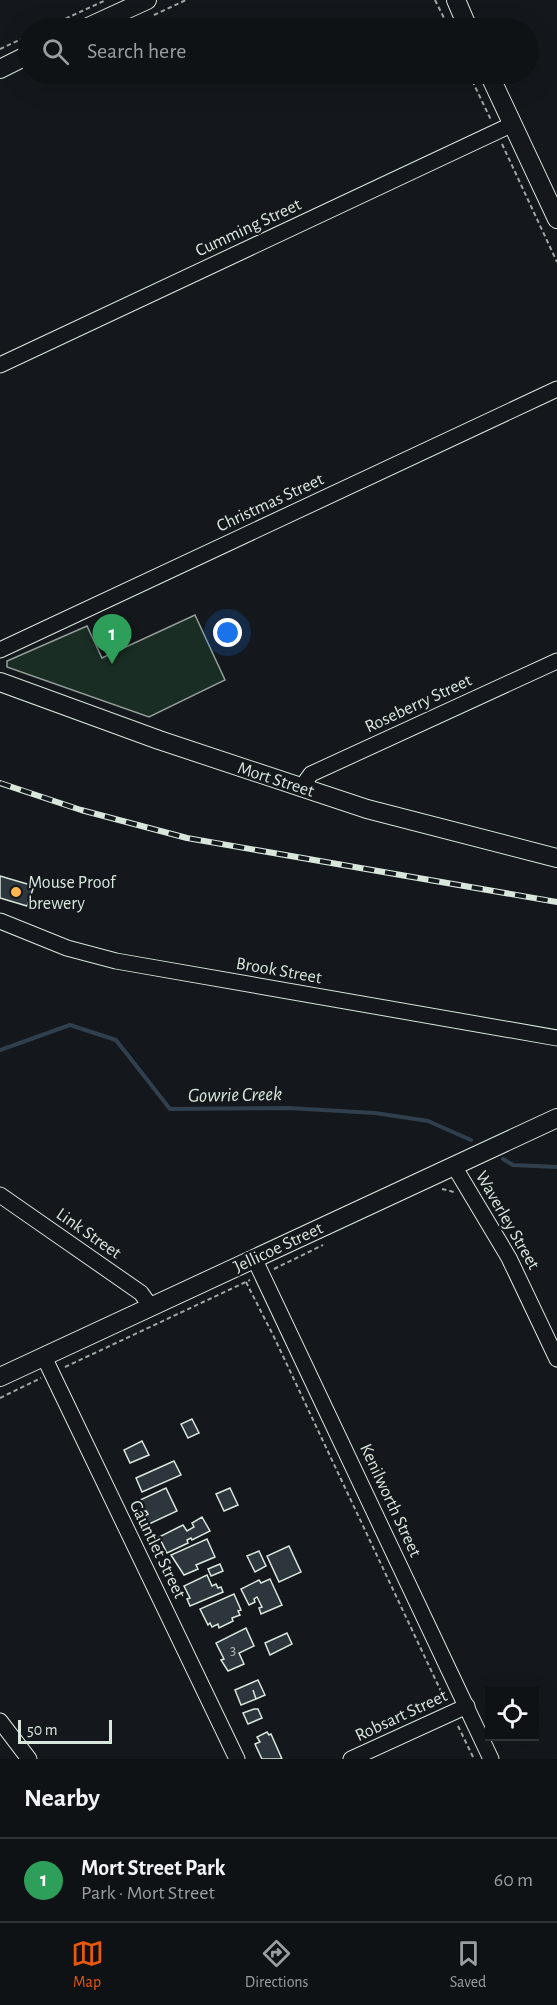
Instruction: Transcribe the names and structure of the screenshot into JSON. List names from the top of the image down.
{
  "streets": {
    "main road": ["Mort Street", "Jellicoe Street"],
    "street": [
      "Cumming Street",
      "Christmas Street",
      "Roseberry Street",
      "Brook Street",
      "Waverley Street",
      "Link Street",
      "Kenilworth Street",
      "Gauntlet Street",
      "Robsart Street"
    ]
  },
  "crossings": [
    ["Roseberry Street", "Mort Street"],
    ["Waverley Street", "Jellicoe Street"],
    ["Link Street", "Jellicoe Street"],
    ["Jellicoe Street", "Kenilworth Street"],
    ["Jellicoe Street", "Gauntlet Street"],
    ["Kenilworth Street", "Robsart Street"]
  ],
  "water": ["Gowrie Creek"],
  "places": ["Mouse Proof brewery"],
  "house_numbers": ["3"],
  "scale_bar": "50 m",
  "page": {
    "search": "Search here",
    "pins": "1",
    "scale": "50 m",
    "heading": "Nearby",
    "list": [
      {
        "mark": "1",
        "name": "Mort Street Park",
        "note": "Park · Mort Street",
        "value": "60 m"
      }
    ],
    "nav": ["Map", "Directions", "Saved"]
  }
}
